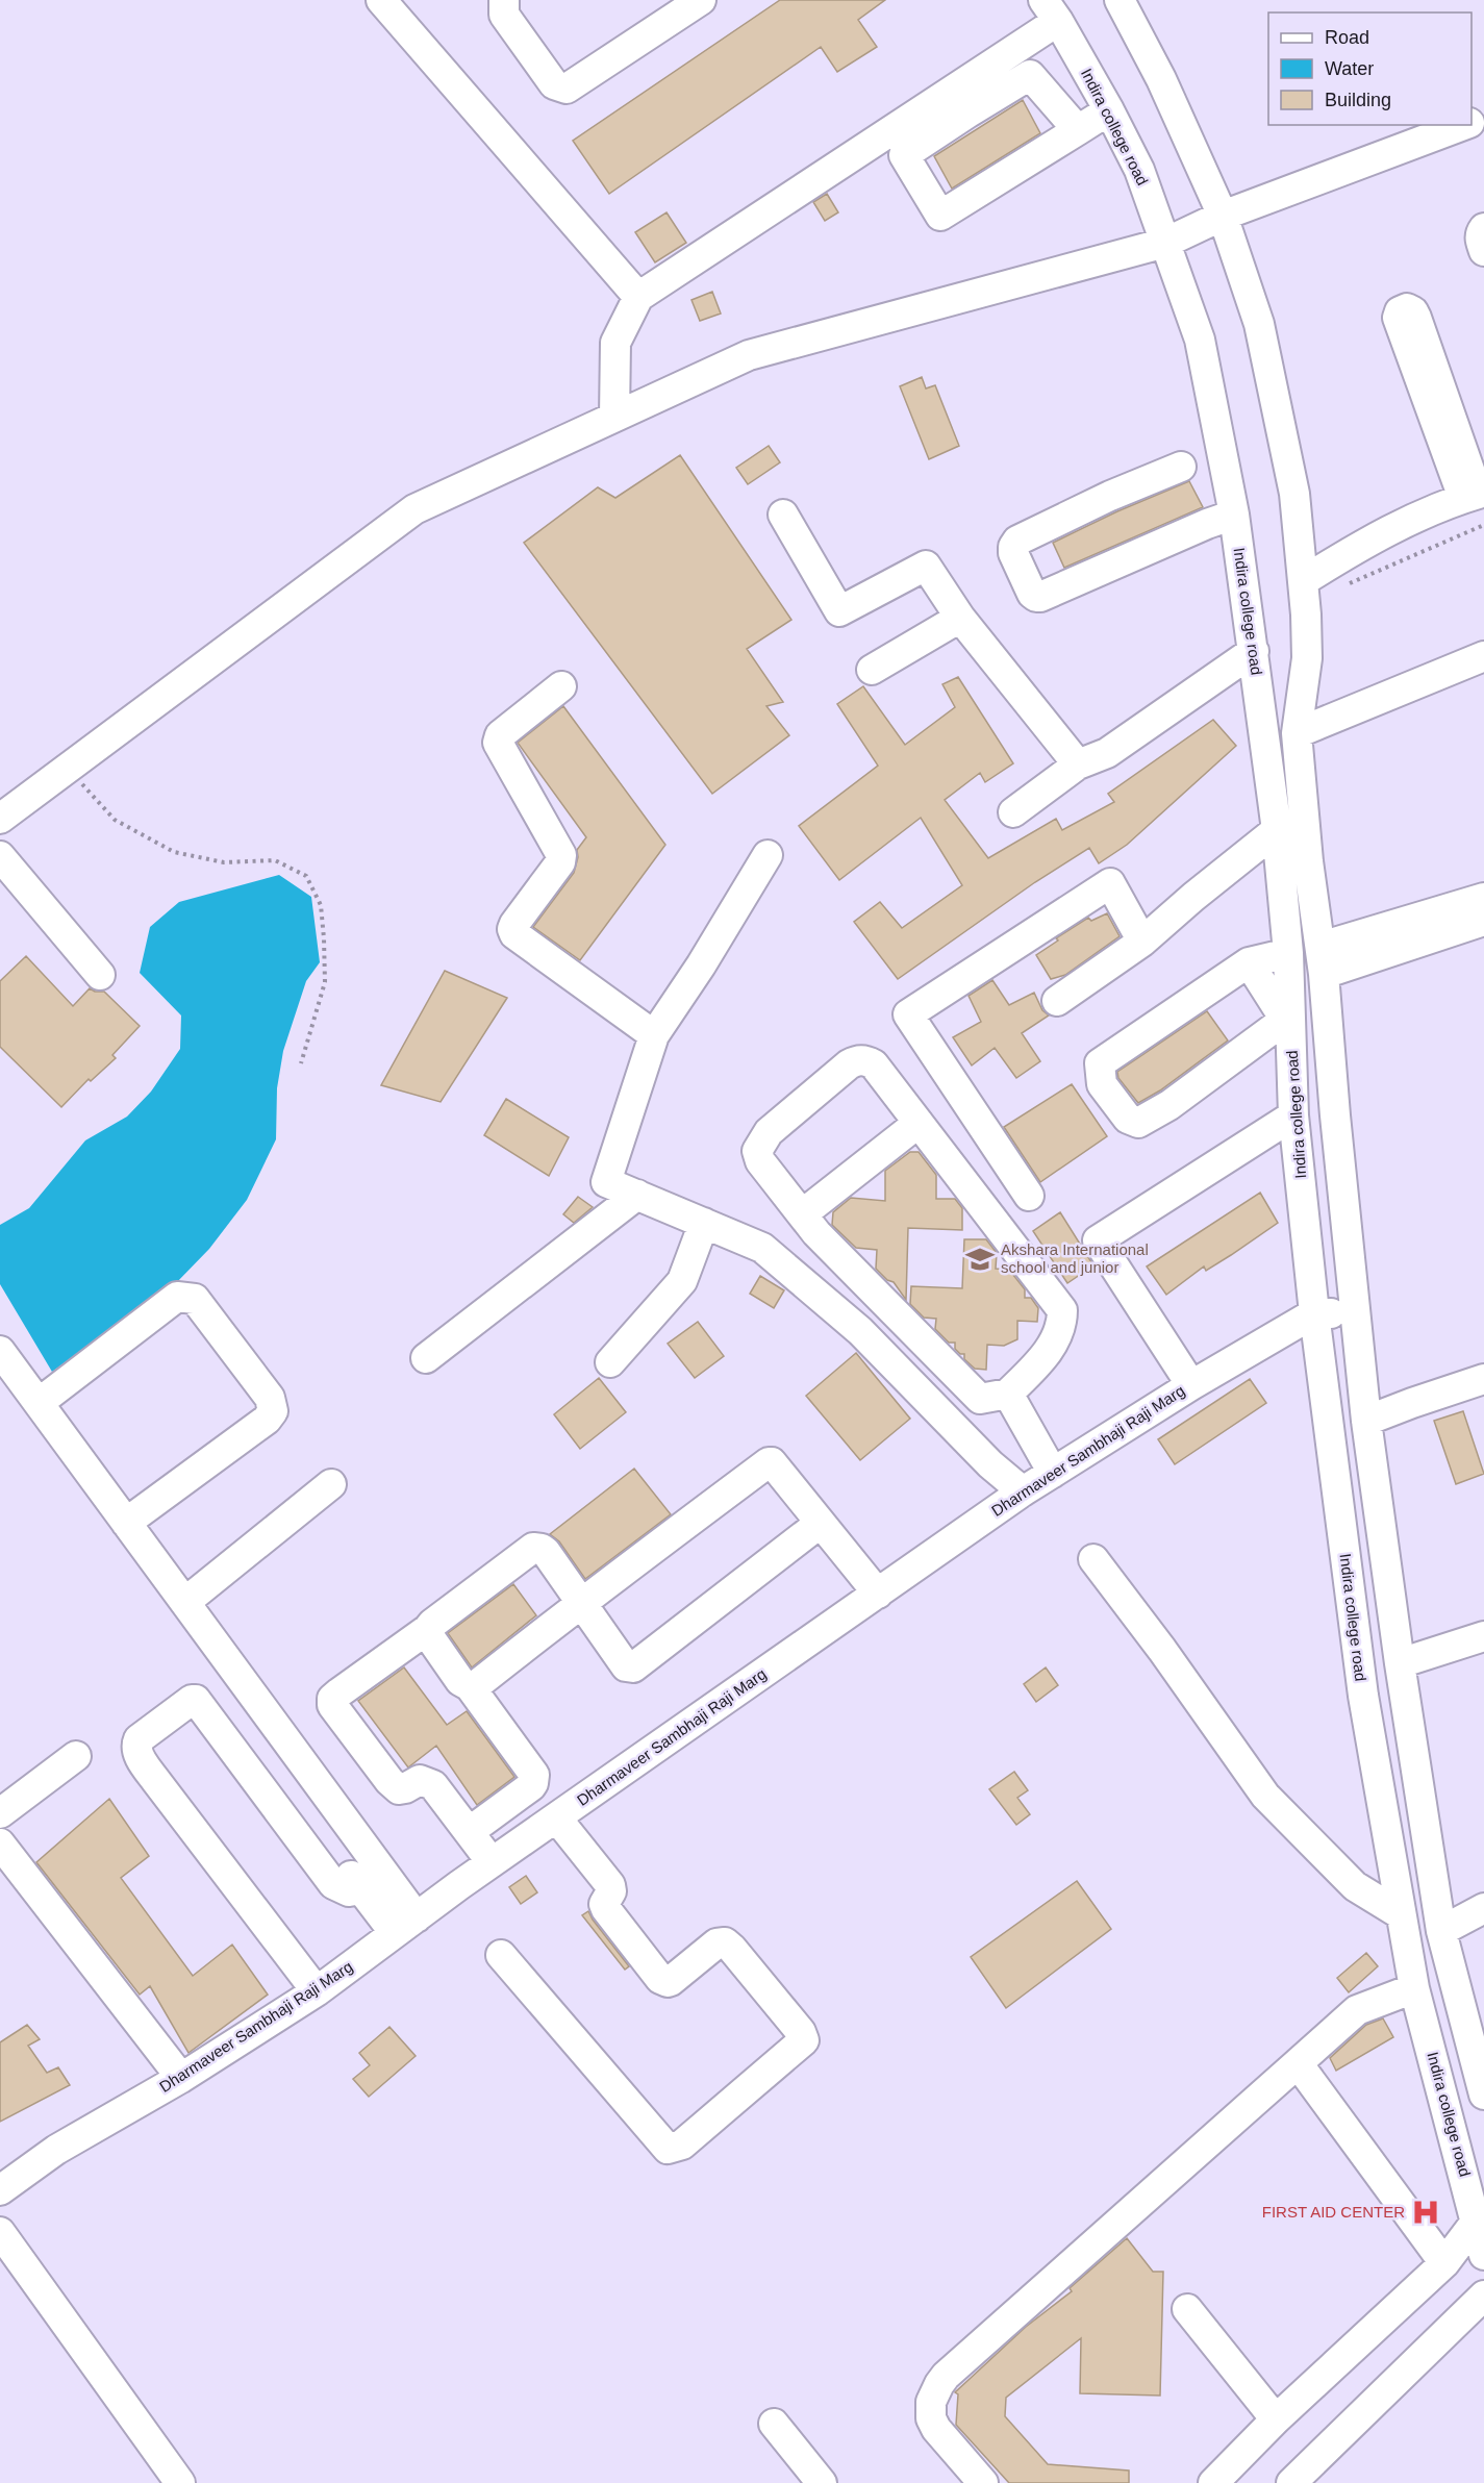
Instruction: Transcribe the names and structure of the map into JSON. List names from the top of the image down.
{
  "streets": {
    "street": ["Indira college road", "Dharmaveer Sambhaji Raji Marg"]
  },
  "crossings": [
    ["Indira college road", "Dharmaveer Sambhaji Raji Marg"]
  ],
  "places": {
    "school or university": ["Akshara International school and junior"],
    "hospital": ["FIRST AID CENTER"]
  },
  "legend": ["Road", "Water", "Building"]
}
